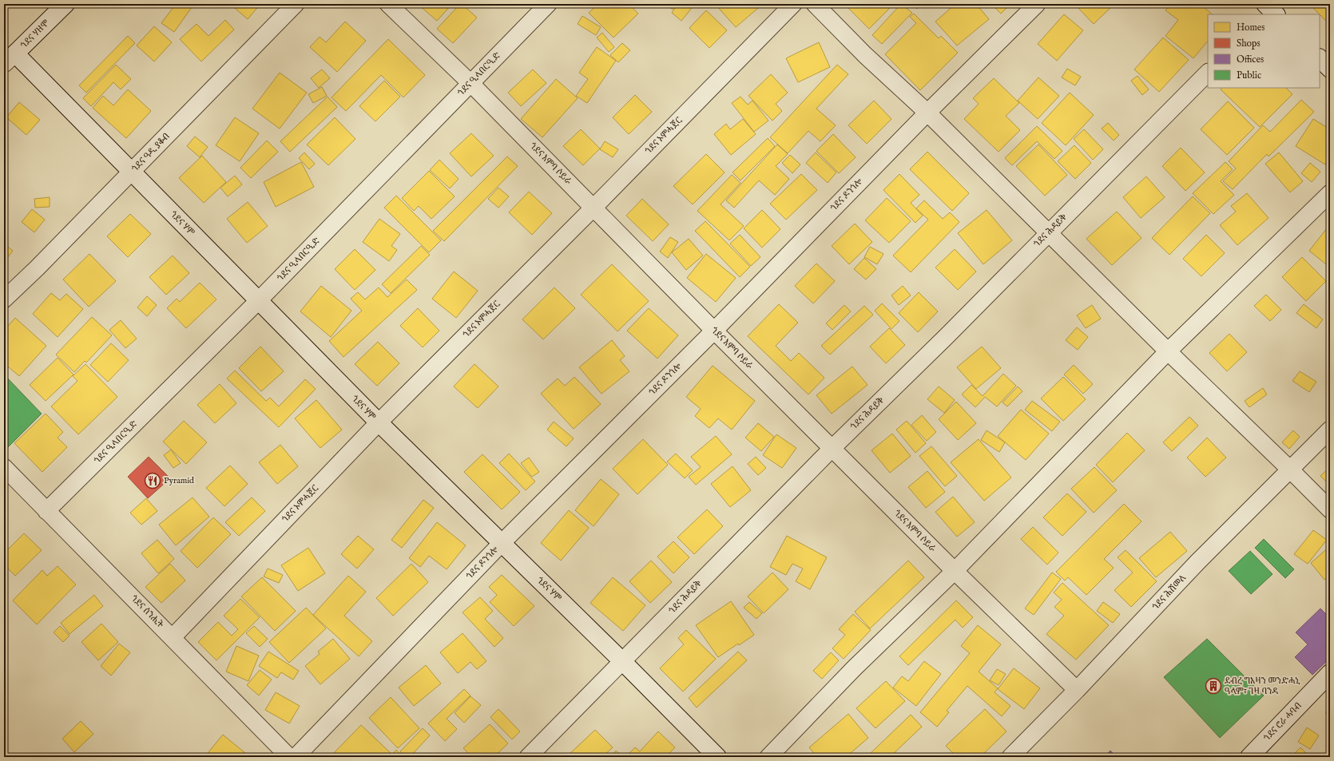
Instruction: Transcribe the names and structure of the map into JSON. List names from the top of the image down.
{
  "streets": {
    "street": [
      "ጎደና ሃዘሞ",
      "ጎደና ዒላበርዒድ",
      "ጎደና ኦምሓጀር",
      "ጎደና ዓዲ ያቆብ",
      "ጎደና እምባ ሶይራ",
      "ጎደና ዶንጎሎ",
      "ጎደና ሃም",
      "ጎደና ሕዳይቅ",
      "ጎደና ሕሽመለ",
      "ጎደና ሰንሒት",
      "ጎደና ሮራ ሓባብ"
    ]
  },
  "crossings": [
    ["ጎደና ሃዘሞ", "ጎደና ሃም"],
    ["ጎደና ዒላበርዒድ", "ጎደና እምባ ሶይራ"],
    ["ጎደና ዒላበርዒድ", "ጎደና ሃም"],
    ["ጎደና ዒላበርዒድ", "ጎደና ሰንሒት"],
    ["ጎደና ኦምሓጀር", "ጎደና እምባ ሶይራ"],
    ["ጎደና ኦምሓጀር", "ጎደና ሃም"],
    ["ጎደና ኦምሓጀር", "ጎደና ሰንሒት"],
    ["ጎደና ዓዲ ያቆብ", "ጎደና ሃም"],
    ["ጎደና እምባ ሶይራ", "ጎደና ዶንጎሎ"],
    ["ጎደና እምባ ሶይራ", "ጎደና ሕዳይቅ"],
    ["ጎደና እምባ ሶይራ", "ጎደና ሕሽመለ"],
    ["ጎደና ዶንጎሎ", "ጎደና ሃም"],
    ["ጎደና ሃም", "ጎደና ሕዳይቅ"]
  ],
  "places": {
    "restaurant": ["Pyramid"],
    "building": ["ደብረ ግእዛን መንድሓኒ ዓላም፣ ገዛ ባንዳ"]
  },
  "legend": [
    "Homes",
    "Shops",
    "Offices",
    "Public"
  ]
}
